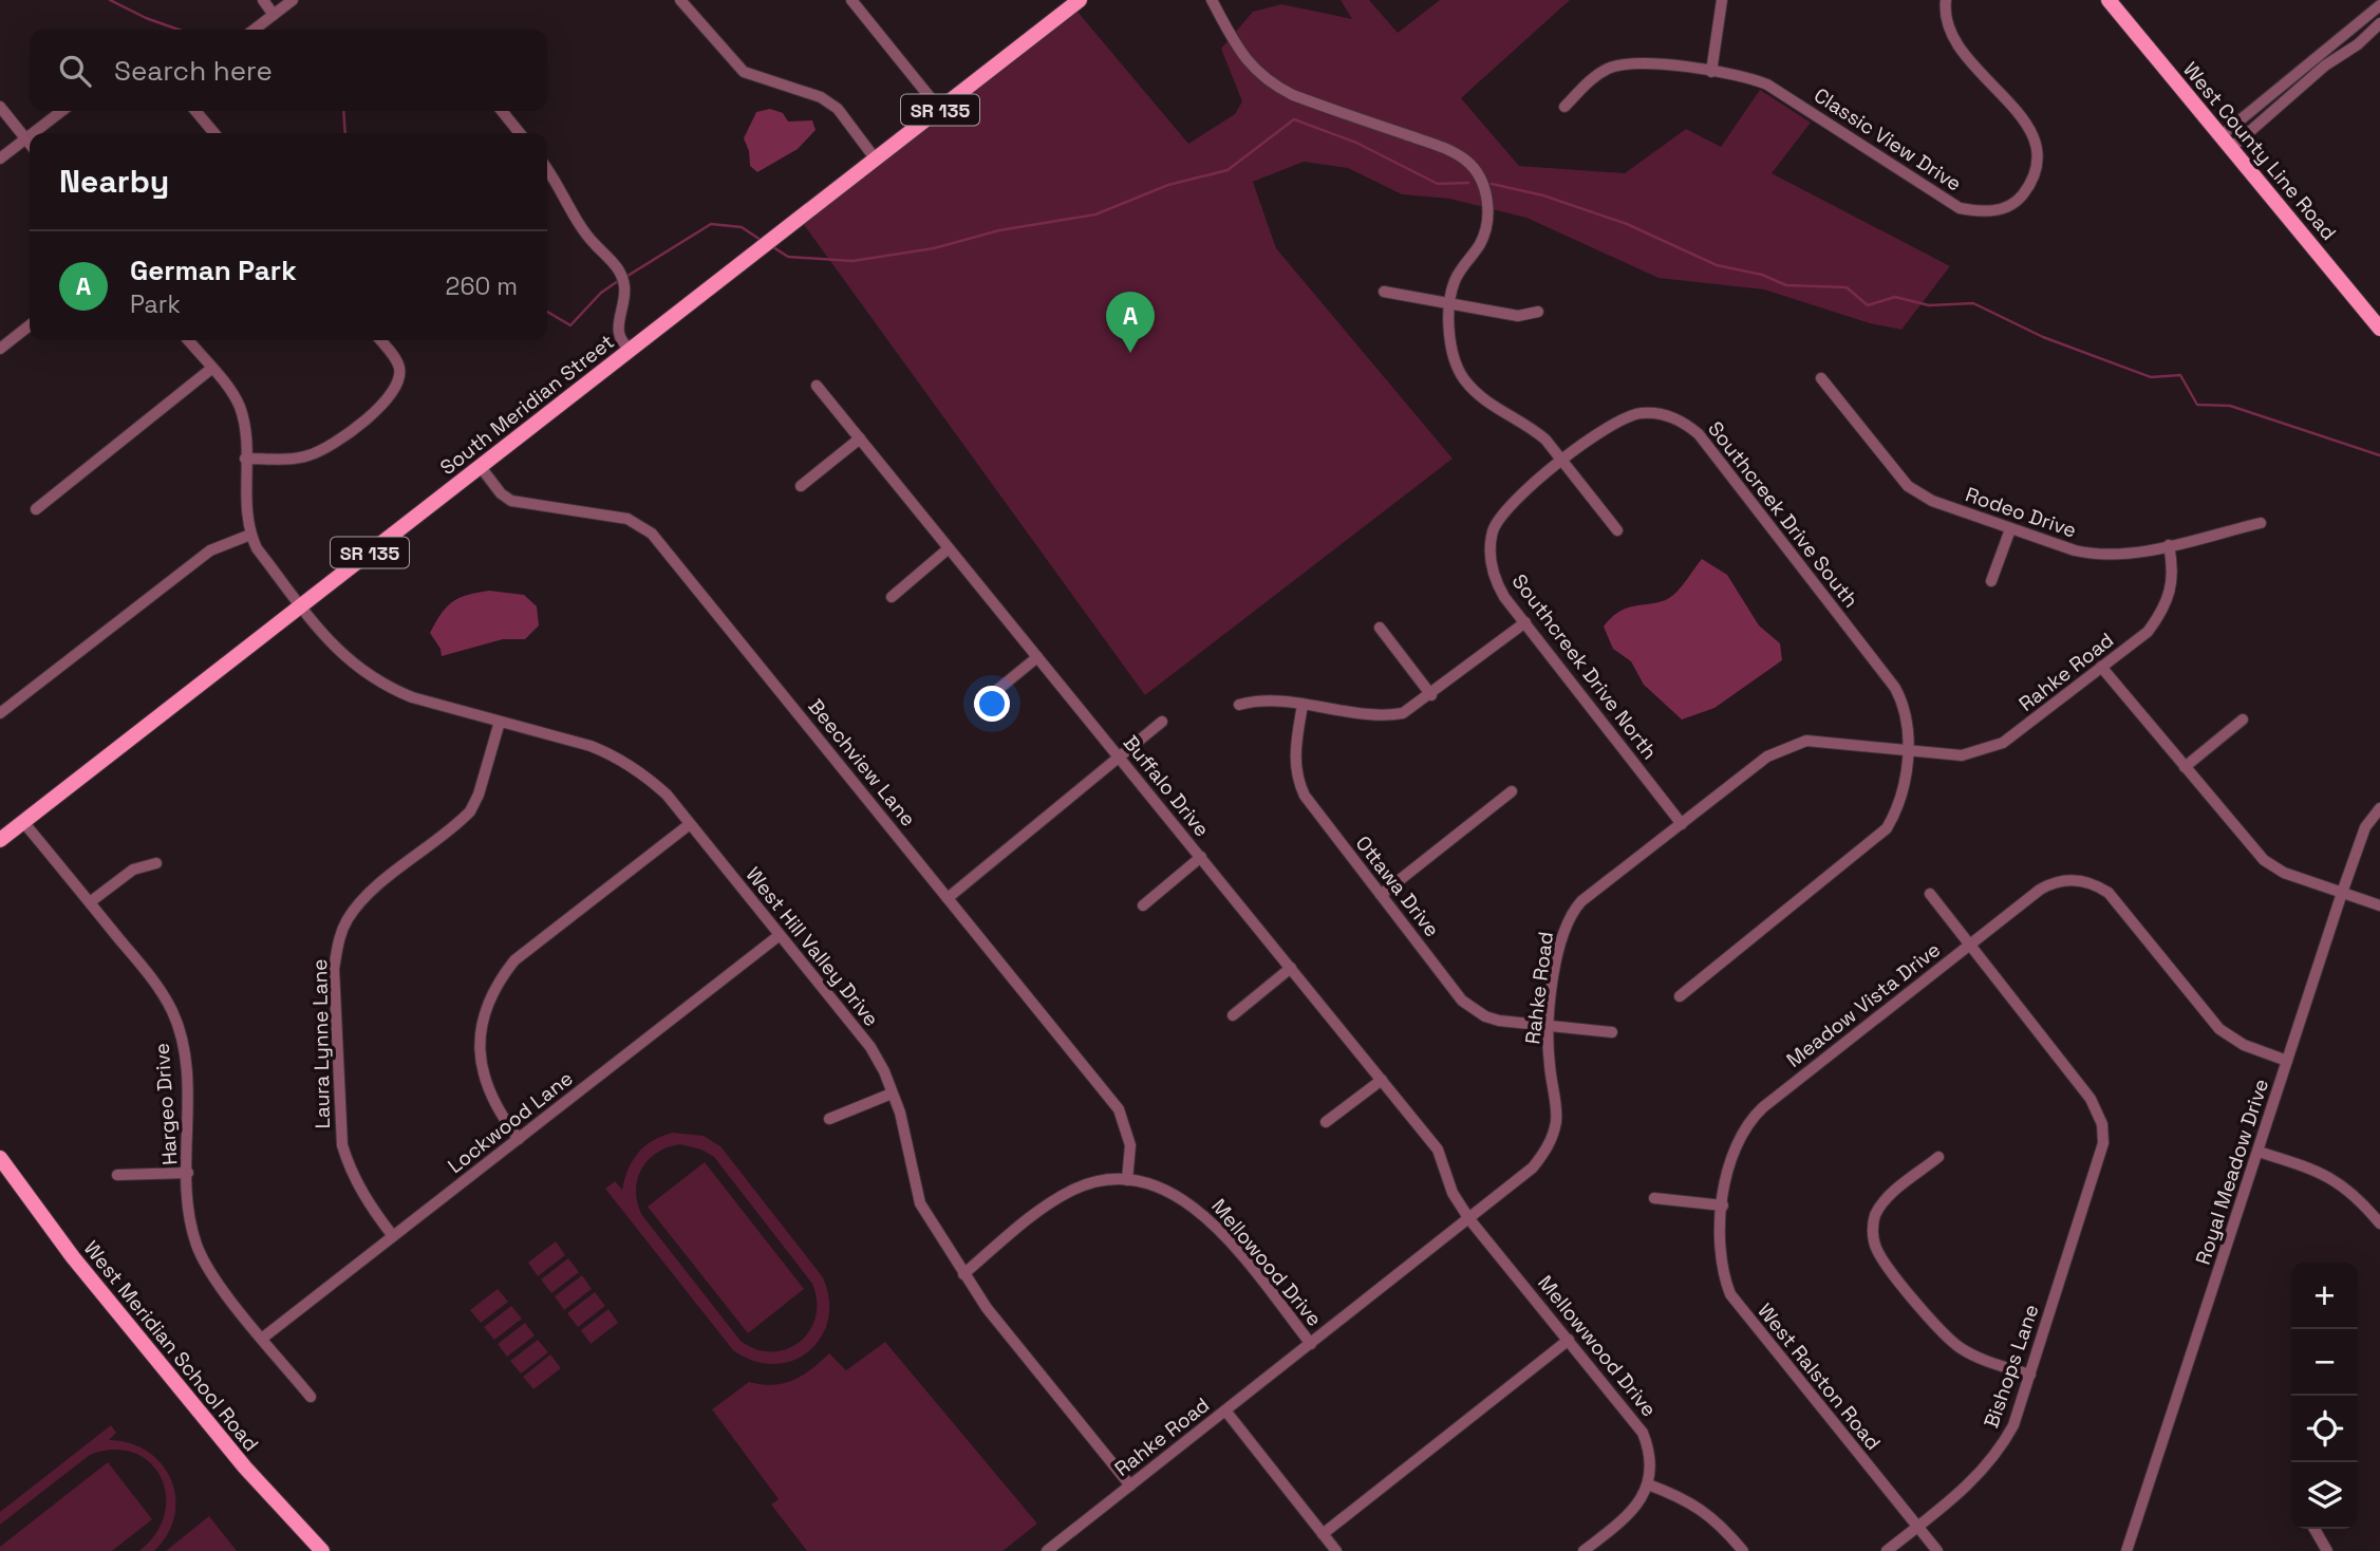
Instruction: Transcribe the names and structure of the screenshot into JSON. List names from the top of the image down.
{
  "streets": {
    "main road": [
      "SR 135",
      "West County Line Road",
      "South Meridian Street",
      "West Meridian School Road"
    ],
    "street": [
      "Classic View Drive",
      "Rodeo Drive",
      "Southcreek Drive South",
      "Southcreek Drive North",
      "Rahke Road",
      "Beechview Lane",
      "Buffalo Drive",
      "Ottawa Drive",
      "West Hill Valley Drive",
      "Meadow Vista Drive",
      "Laura Lynne Lane",
      "Hargeo Drive",
      "Lockwood Lane",
      "Royal Meadow Drive",
      "Mellowood Drive",
      "Mellowwood Drive",
      "Bishops Lane",
      "West Ralston Road"
    ]
  },
  "crossings": [
    ["South Meridian Street", "Beechview Lane"],
    ["South Meridian Street", "West Hill Valley Drive"],
    ["South Meridian Street", "Hargeo Drive"],
    ["Rodeo Drive", "Rahke Road"],
    ["Southcreek Drive South", "Southcreek Drive North"],
    ["Southcreek Drive South", "Rahke Road"],
    ["Southcreek Drive North", "Rahke Road"],
    ["Rahke Road", "Buffalo Drive"],
    ["Rahke Road", "Ottawa Drive"],
    ["Rahke Road", "West Hill Valley Drive"],
    ["Rahke Road", "Mellowood Drive"],
    ["Rahke Road", "Mellowwood Drive"],
    ["Beechview Lane", "Mellowood Drive"],
    ["Buffalo Drive", "Mellowwood Drive"],
    ["West Hill Valley Drive", "Laura Lynne Lane"],
    ["West Hill Valley Drive", "Lockwood Lane"],
    ["West Hill Valley Drive", "Mellowood Drive"],
    ["Meadow Vista Drive", "Royal Meadow Drive"],
    ["Meadow Vista Drive", "Bishops Lane"],
    ["Meadow Vista Drive", "West Ralston Road"],
    ["Laura Lynne Lane", "Lockwood Lane"],
    ["Hargeo Drive", "Lockwood Lane"],
    ["Bishops Lane", "West Ralston Road"]
  ],
  "page": {
    "search": "Search here",
    "heading": "Nearby",
    "list": [
      {
        "mark": "A",
        "name": "German Park",
        "note": "Park",
        "value": "260 m"
      }
    ],
    "pins": "A",
    "map_buttons": ["+", "−"]
  }
}
